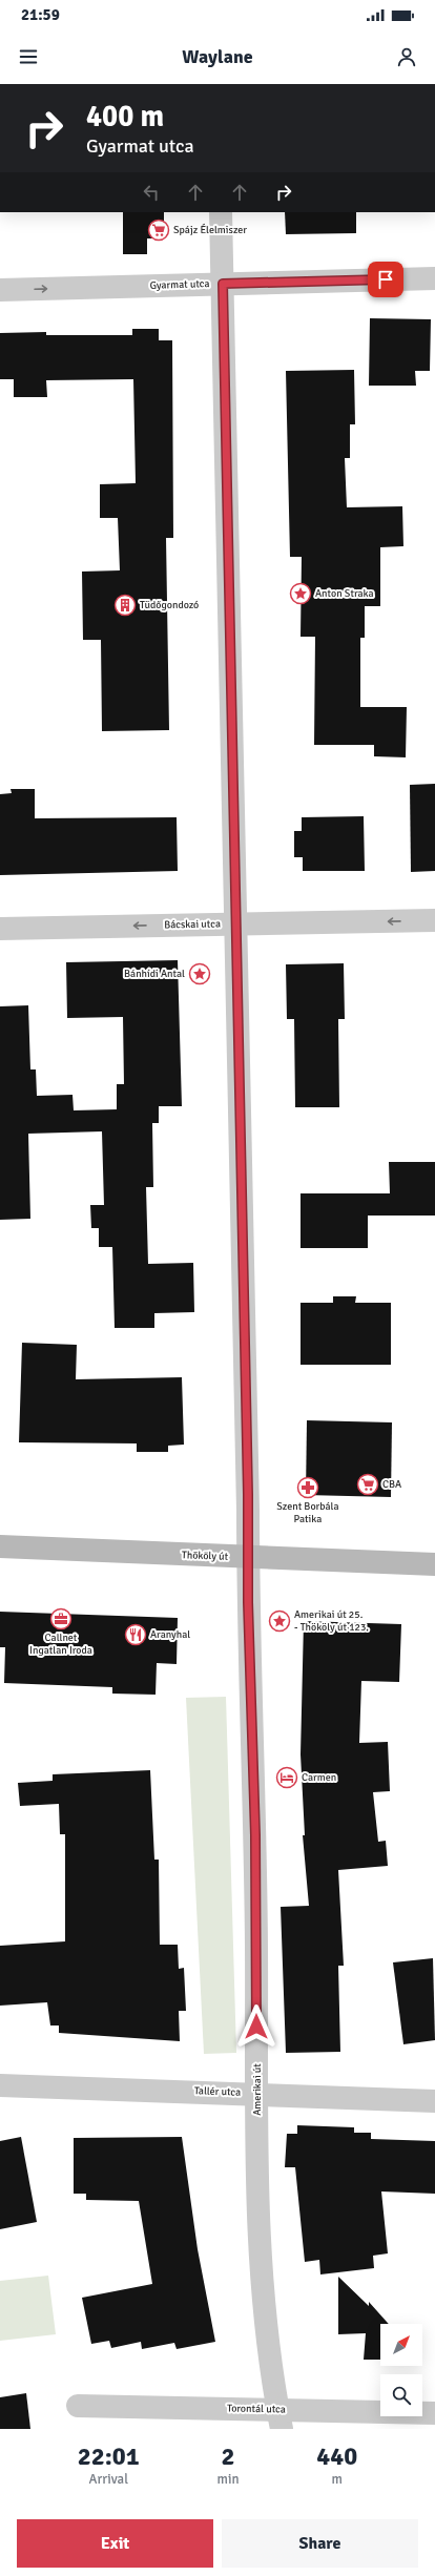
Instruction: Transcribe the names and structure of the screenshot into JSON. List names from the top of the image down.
{
  "streets": {
    "main road": ["Thököly út"],
    "street": [
      "Gyarmat utca",
      "Bácskai utca",
      "Amerikai út",
      "Tallér utca",
      "Torontál utca"
    ]
  },
  "crossings": [
    ["Gyarmat utca", "Amerikai út"],
    ["Bácskai utca", "Amerikai út"],
    ["Thököly út", "Amerikai út"],
    ["Amerikai út", "Tallér utca"],
    ["Amerikai út", "Torontál utca"]
  ],
  "one_way": ["Gyarmat utca", "Bácskai utca"],
  "places": {
    "supermarket": ["Spájz Élelmiszer", "CBA"],
    "place": ["Anton Straka", "Bánhídi Antal", "Amerikai út 25. - Thököly út 123."],
    "building": ["Tüdőgondozó"],
    "pharmacy": ["Szent Borbála Patika"],
    "office": ["Callnet Ingatlan Iroda"],
    "restaurant": ["Aranyhal"],
    "hotel": ["Carmen"]
  },
  "north": "top right",
  "page": {
    "status": "21:59",
    "header": "Waylane",
    "turn": ["400 m", "Gyarmat utca"],
    "eta": [
      "22:01",
      "Arrival",
      "2",
      "min",
      "440",
      "m"
    ],
    "buttons": ["Exit", "Share"]
  }
}
